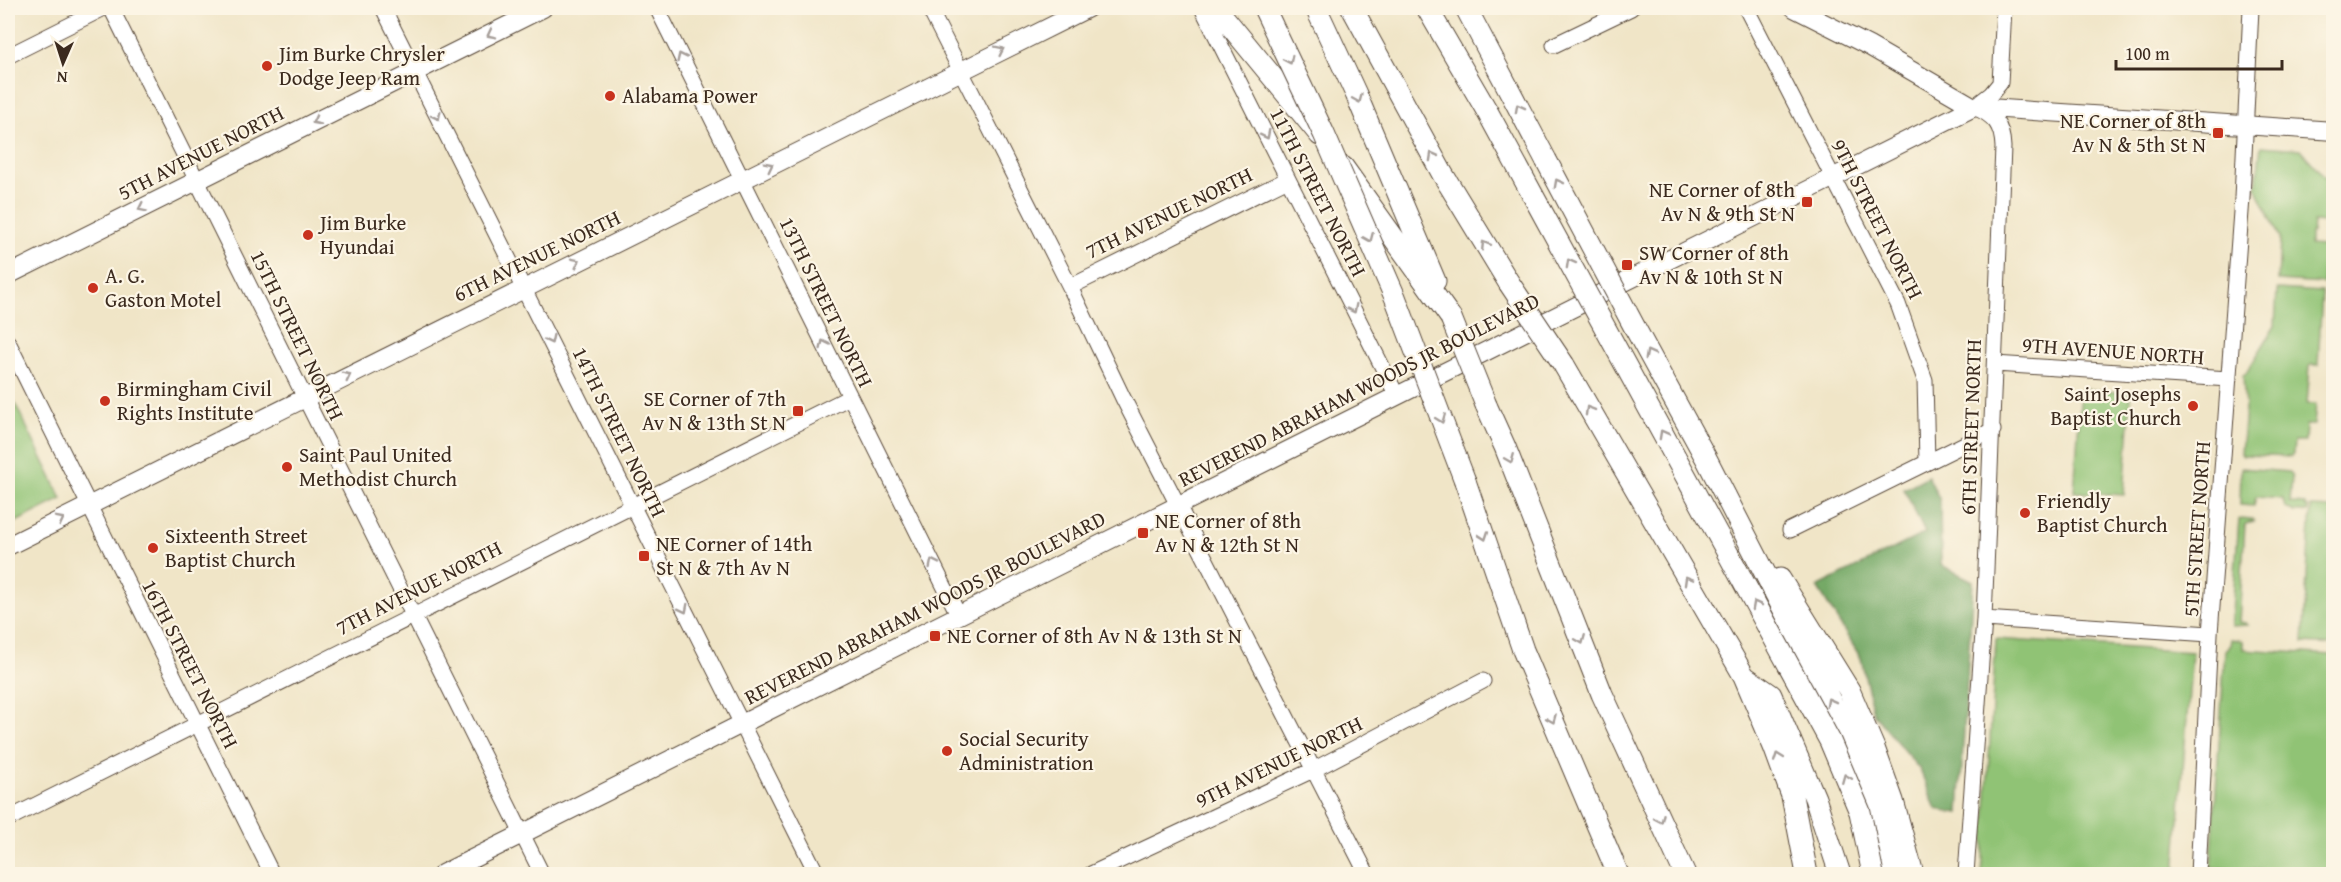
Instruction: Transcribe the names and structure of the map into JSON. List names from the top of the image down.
{
  "streets": {
    "main road": ["5TH AVENUE NORTH", "6TH AVENUE NORTH", "REVEREND ABRAHAM WOODS JR BOULEVARD"],
    "street": [
      "11TH STREET NORTH",
      "7TH AVENUE NORTH",
      "9TH STREET NORTH",
      "13TH STREET NORTH",
      "15TH STREET NORTH",
      "9TH AVENUE NORTH",
      "6TH STREET NORTH",
      "14TH STREET NORTH",
      "5TH STREET NORTH",
      "16TH STREET NORTH"
    ]
  },
  "crossings": [
    ["5TH AVENUE NORTH", "15TH STREET NORTH"],
    ["5TH AVENUE NORTH", "14TH STREET NORTH"],
    ["11TH STREET NORTH", "7TH AVENUE NORTH"],
    ["11TH STREET NORTH", "REVEREND ABRAHAM WOODS JR BOULEVARD"],
    ["7TH AVENUE NORTH", "13TH STREET NORTH"],
    ["7TH AVENUE NORTH", "15TH STREET NORTH"],
    ["7TH AVENUE NORTH", "14TH STREET NORTH"],
    ["7TH AVENUE NORTH", "16TH STREET NORTH"],
    ["9TH STREET NORTH", "REVEREND ABRAHAM WOODS JR BOULEVARD"],
    ["6TH AVENUE NORTH", "13TH STREET NORTH"],
    ["6TH AVENUE NORTH", "15TH STREET NORTH"],
    ["6TH AVENUE NORTH", "14TH STREET NORTH"],
    ["6TH AVENUE NORTH", "16TH STREET NORTH"],
    ["13TH STREET NORTH", "REVEREND ABRAHAM WOODS JR BOULEVARD"],
    ["15TH STREET NORTH", "REVEREND ABRAHAM WOODS JR BOULEVARD"],
    ["9TH AVENUE NORTH", "6TH STREET NORTH"],
    ["9TH AVENUE NORTH", "5TH STREET NORTH"],
    ["REVEREND ABRAHAM WOODS JR BOULEVARD", "6TH STREET NORTH"],
    ["REVEREND ABRAHAM WOODS JR BOULEVARD", "14TH STREET NORTH"]
  ],
  "one_way": [
    "5TH AVENUE NORTH",
    "11TH STREET NORTH",
    "6TH AVENUE NORTH",
    "13TH STREET NORTH",
    "14TH STREET NORTH"
  ],
  "places": {
    "other": [
      "Jim Burke Chrysler Dodge Jeep Ram",
      "Alabama Power",
      "Jim Burke Hyundai",
      "A. G. Gaston Motel",
      "Birmingham Civil Rights Institute",
      "Saint Josephs Baptist Church",
      "Saint Paul United Methodist Church",
      "Friendly Baptist Church",
      "Sixteenth Street Baptist Church",
      "Social Security Administration"
    ],
    "transit": [
      "NE Corner of 8th Av N & 5th St N",
      "NE Corner of 8th Av N & 9th St N",
      "SW Corner of 8th Av N & 10th St N",
      "SE Corner of 7th Av N & 13th St N",
      "NE Corner of 8th Av N & 12th St N",
      "NE Corner of 14th St N & 7th Av N",
      "NE Corner of 8th Av N & 13th St N"
    ]
  },
  "scale_bar": "100 m",
  "north": "bottom"
}
